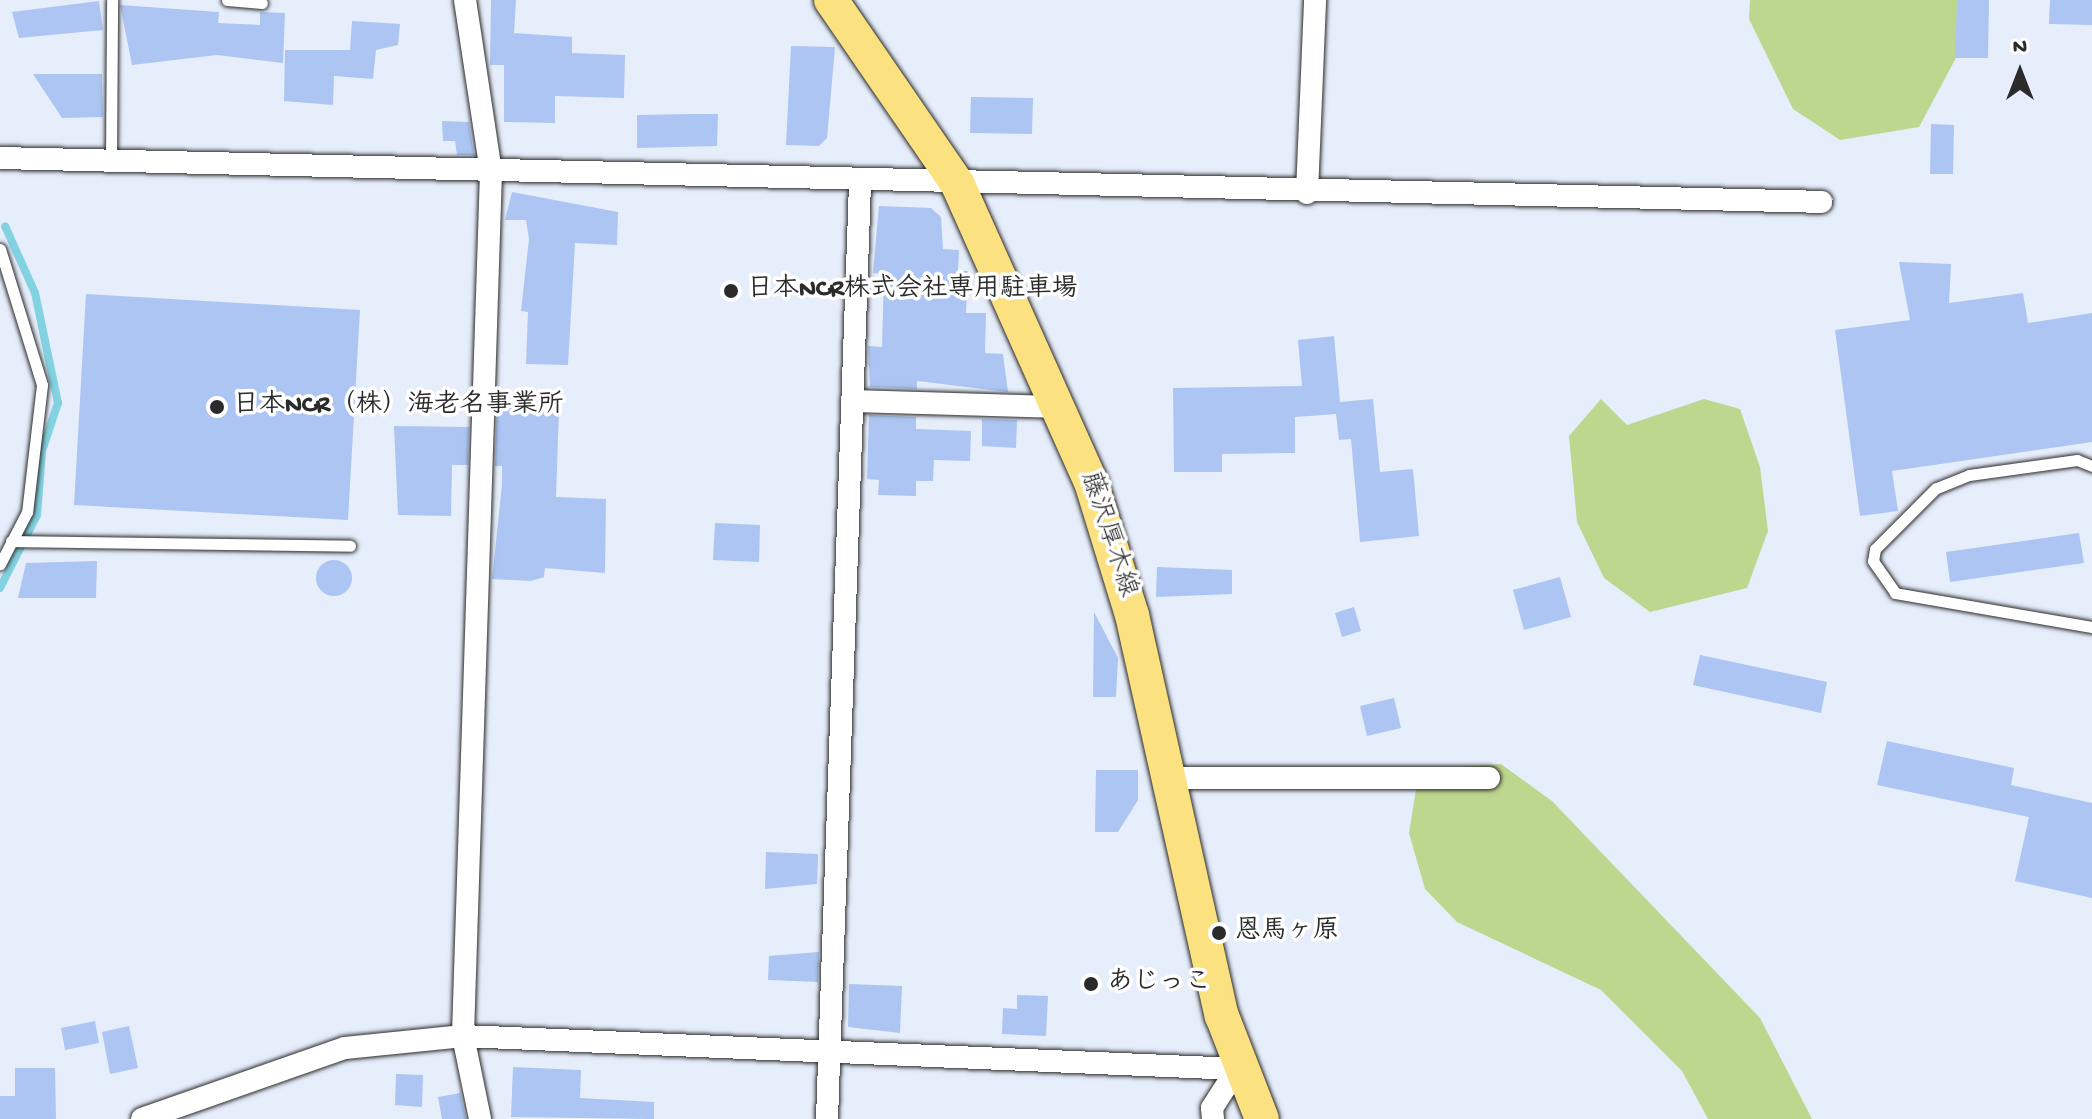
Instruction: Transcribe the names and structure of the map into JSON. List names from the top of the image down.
{
  "streets": {
    "main road": ["藤沢厚木線"]
  },
  "places": [
    "日本NCR株式会社専用駐車場",
    "日本NCR（株）海老名事業所",
    "恩馬ヶ原",
    "あじっこ"
  ],
  "north": "top"
}
